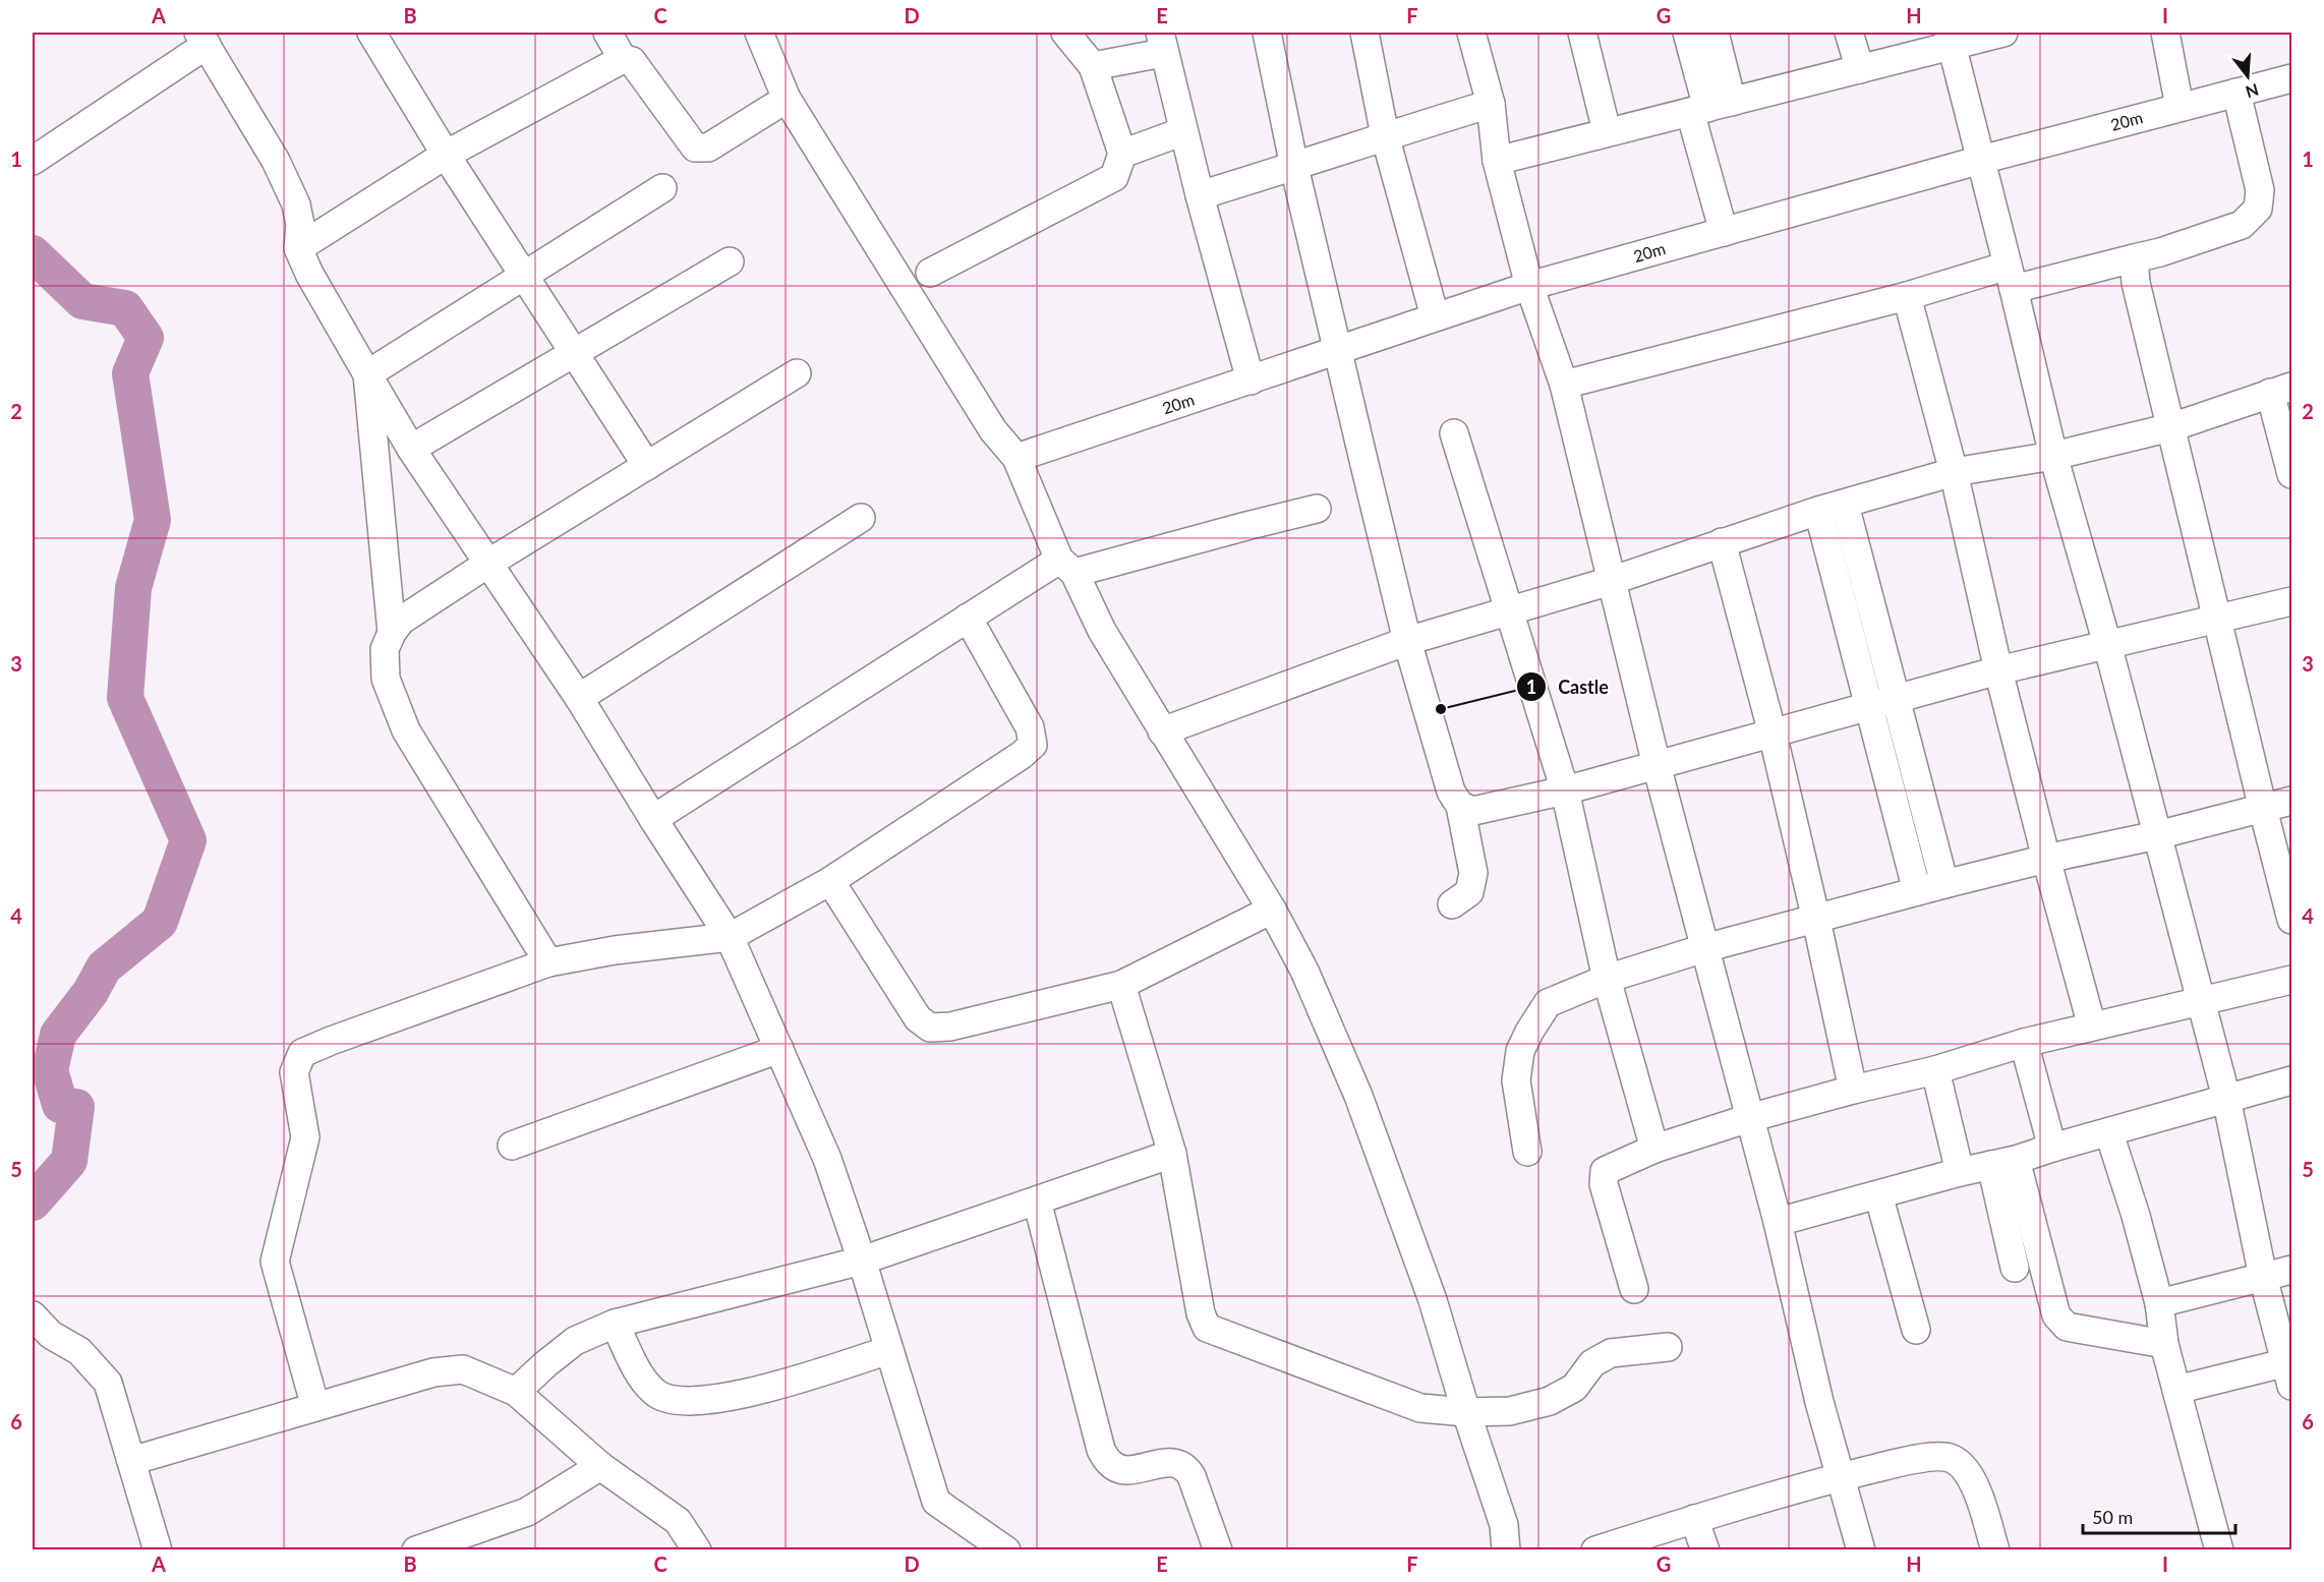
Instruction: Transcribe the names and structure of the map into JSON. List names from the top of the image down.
{
  "streets": {
    "street": ["20m"]
  },
  "places": ["Castle"],
  "scale_bar": "50 m",
  "north": "bottom",
  "grid": {
    "columns": [
      "A",
      "B",
      "C",
      "D",
      "E",
      "F",
      "G",
      "H",
      "I"
    ],
    "rows": [
      "1",
      "2",
      "3",
      "4",
      "5",
      "6"
    ]
  }
}
